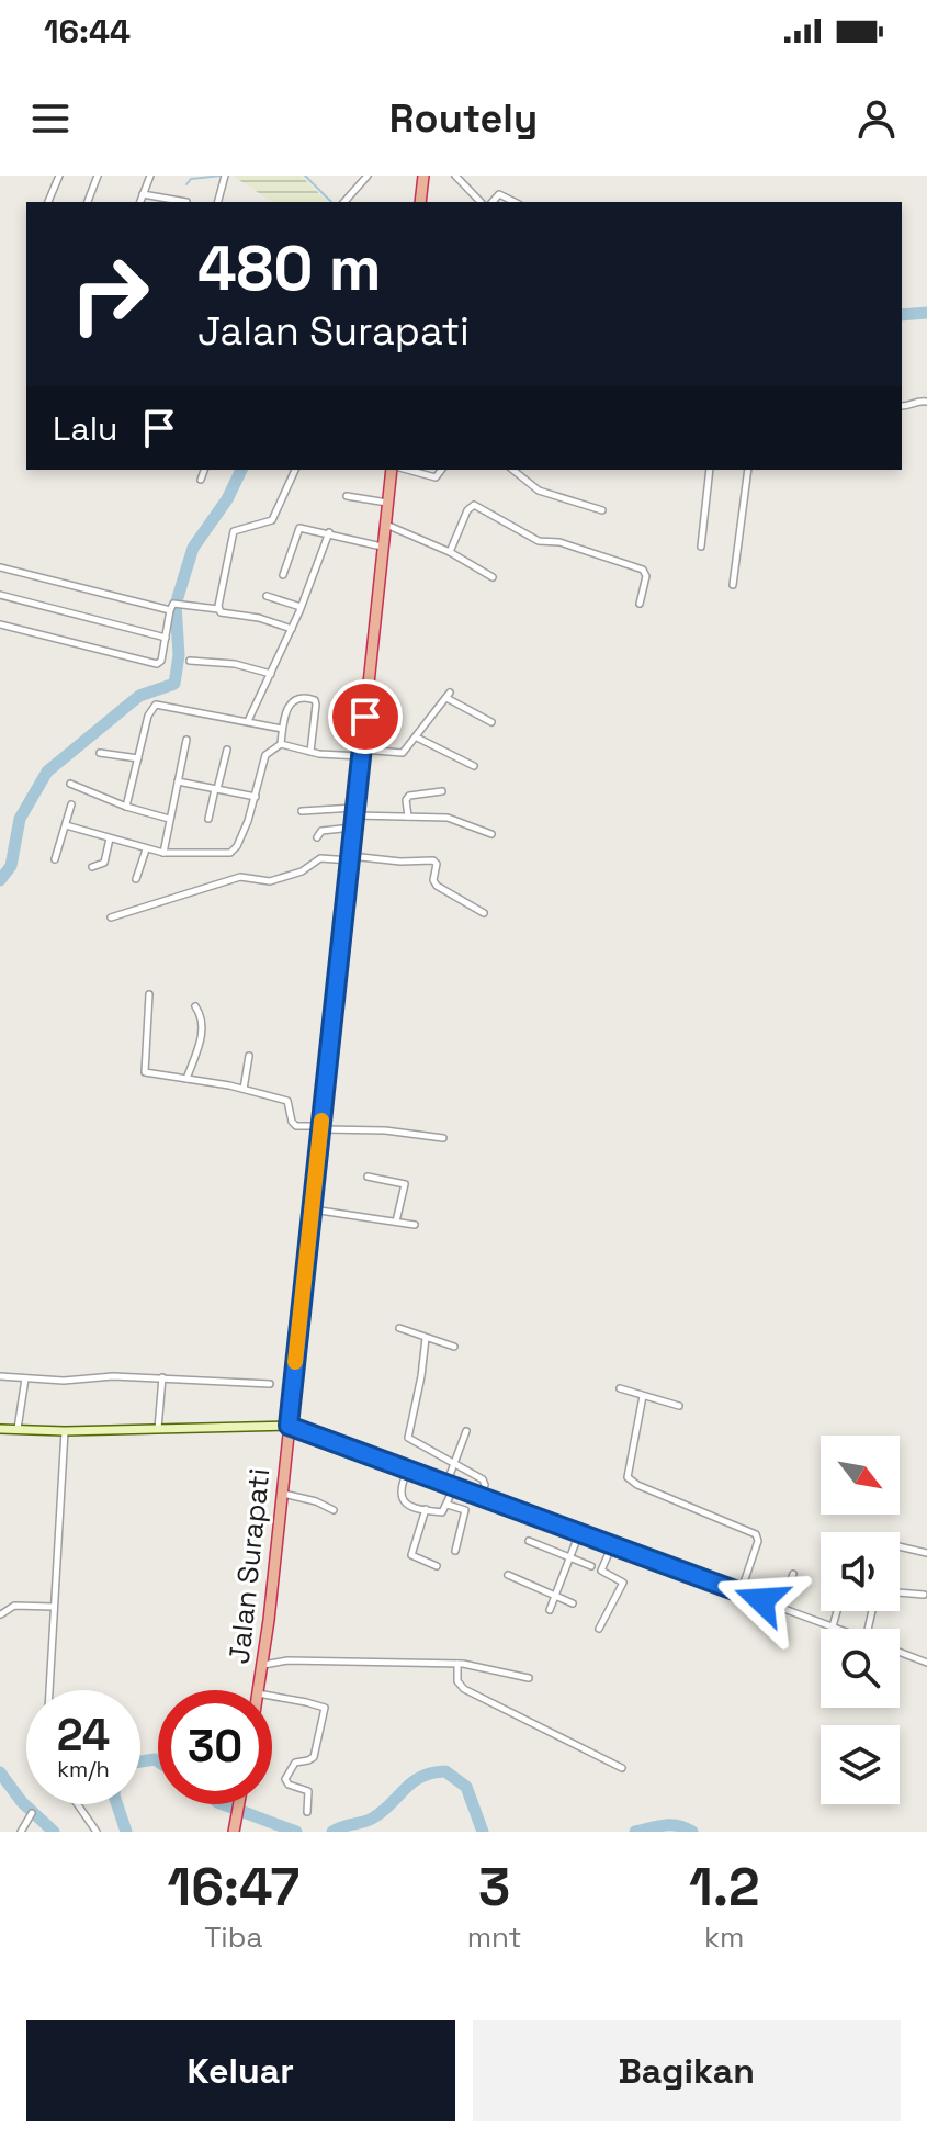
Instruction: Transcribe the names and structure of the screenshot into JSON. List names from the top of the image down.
{
  "streets": {
    "highway": ["Jalan Surapati"]
  },
  "north": "bottom right",
  "page": {
    "status": "16:44",
    "header": "Routely",
    "turn": ["480 m", "Jalan Surapati"],
    "then": "Lalu",
    "speed": "24 km/h",
    "limit": "30",
    "eta": [
      "16:47",
      "Tiba",
      "3",
      "mnt",
      "1.2",
      "km"
    ],
    "buttons": ["Keluar", "Bagikan"]
  }
}
